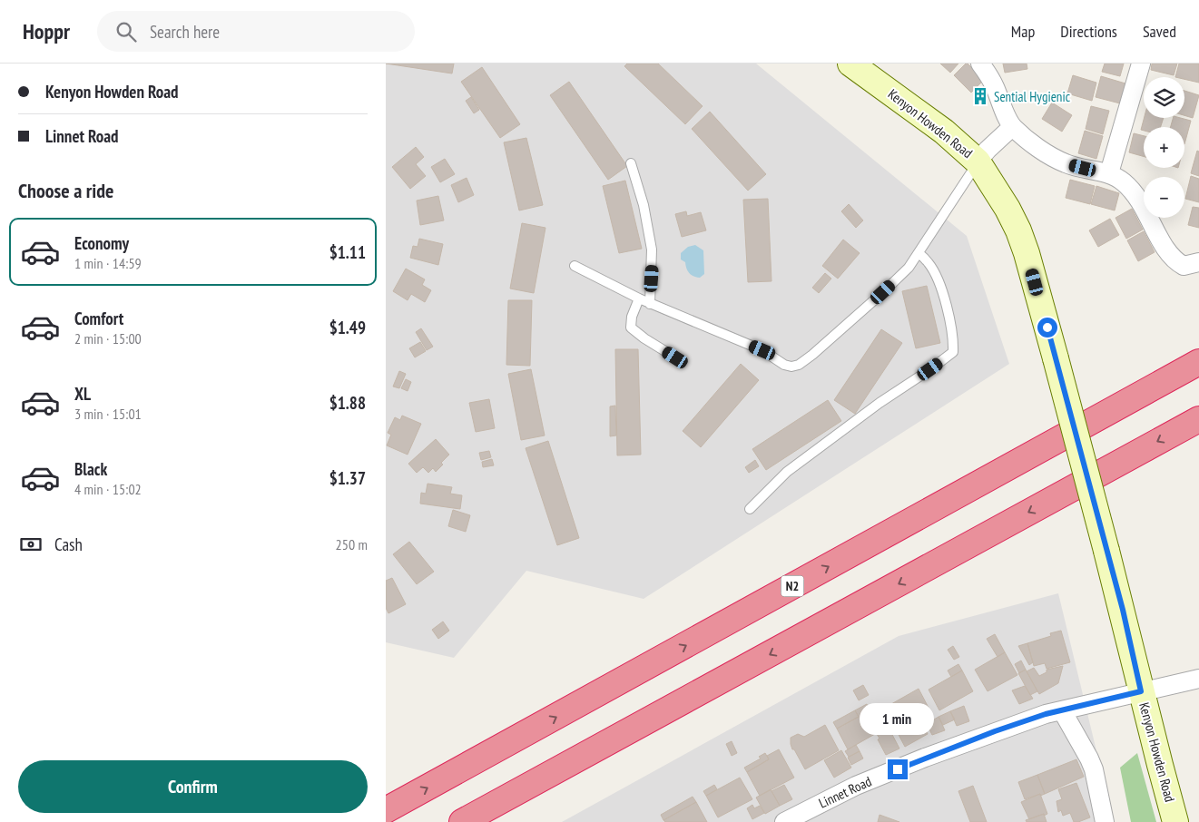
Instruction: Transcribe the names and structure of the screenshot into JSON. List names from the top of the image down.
{
  "streets": {
    "highway": ["N2"],
    "street": ["Kenyon Howden Road", "Linnet Road"]
  },
  "crossings": [
    ["Kenyon Howden Road", "Linnet Road"]
  ],
  "places": {
    "building": ["Sential Hygienic"]
  },
  "page": {
    "header": "Hoppr",
    "search": "Search here",
    "nav": ["Map", "Directions", "Saved"],
    "banner": ["Kenyon Howden Road", "Linnet Road"],
    "map_buttons": ["+", "−"],
    "heading": "Choose a ride",
    "list": [
      {
        "name": "Economy",
        "note": "1 min · 14:59",
        "value": "$1.11"
      },
      {
        "name": "Comfort",
        "note": "2 min · 15:00",
        "value": "$1.49"
      },
      {
        "name": "XL",
        "note": "3 min · 15:01",
        "value": "$1.88"
      },
      {
        "name": "Black",
        "note": "4 min · 15:02",
        "value": "$1.37"
      }
    ],
    "pay": ["Cash", "250 m"],
    "bubble": "1 min",
    "buttons": "Confirm"
  }
}
